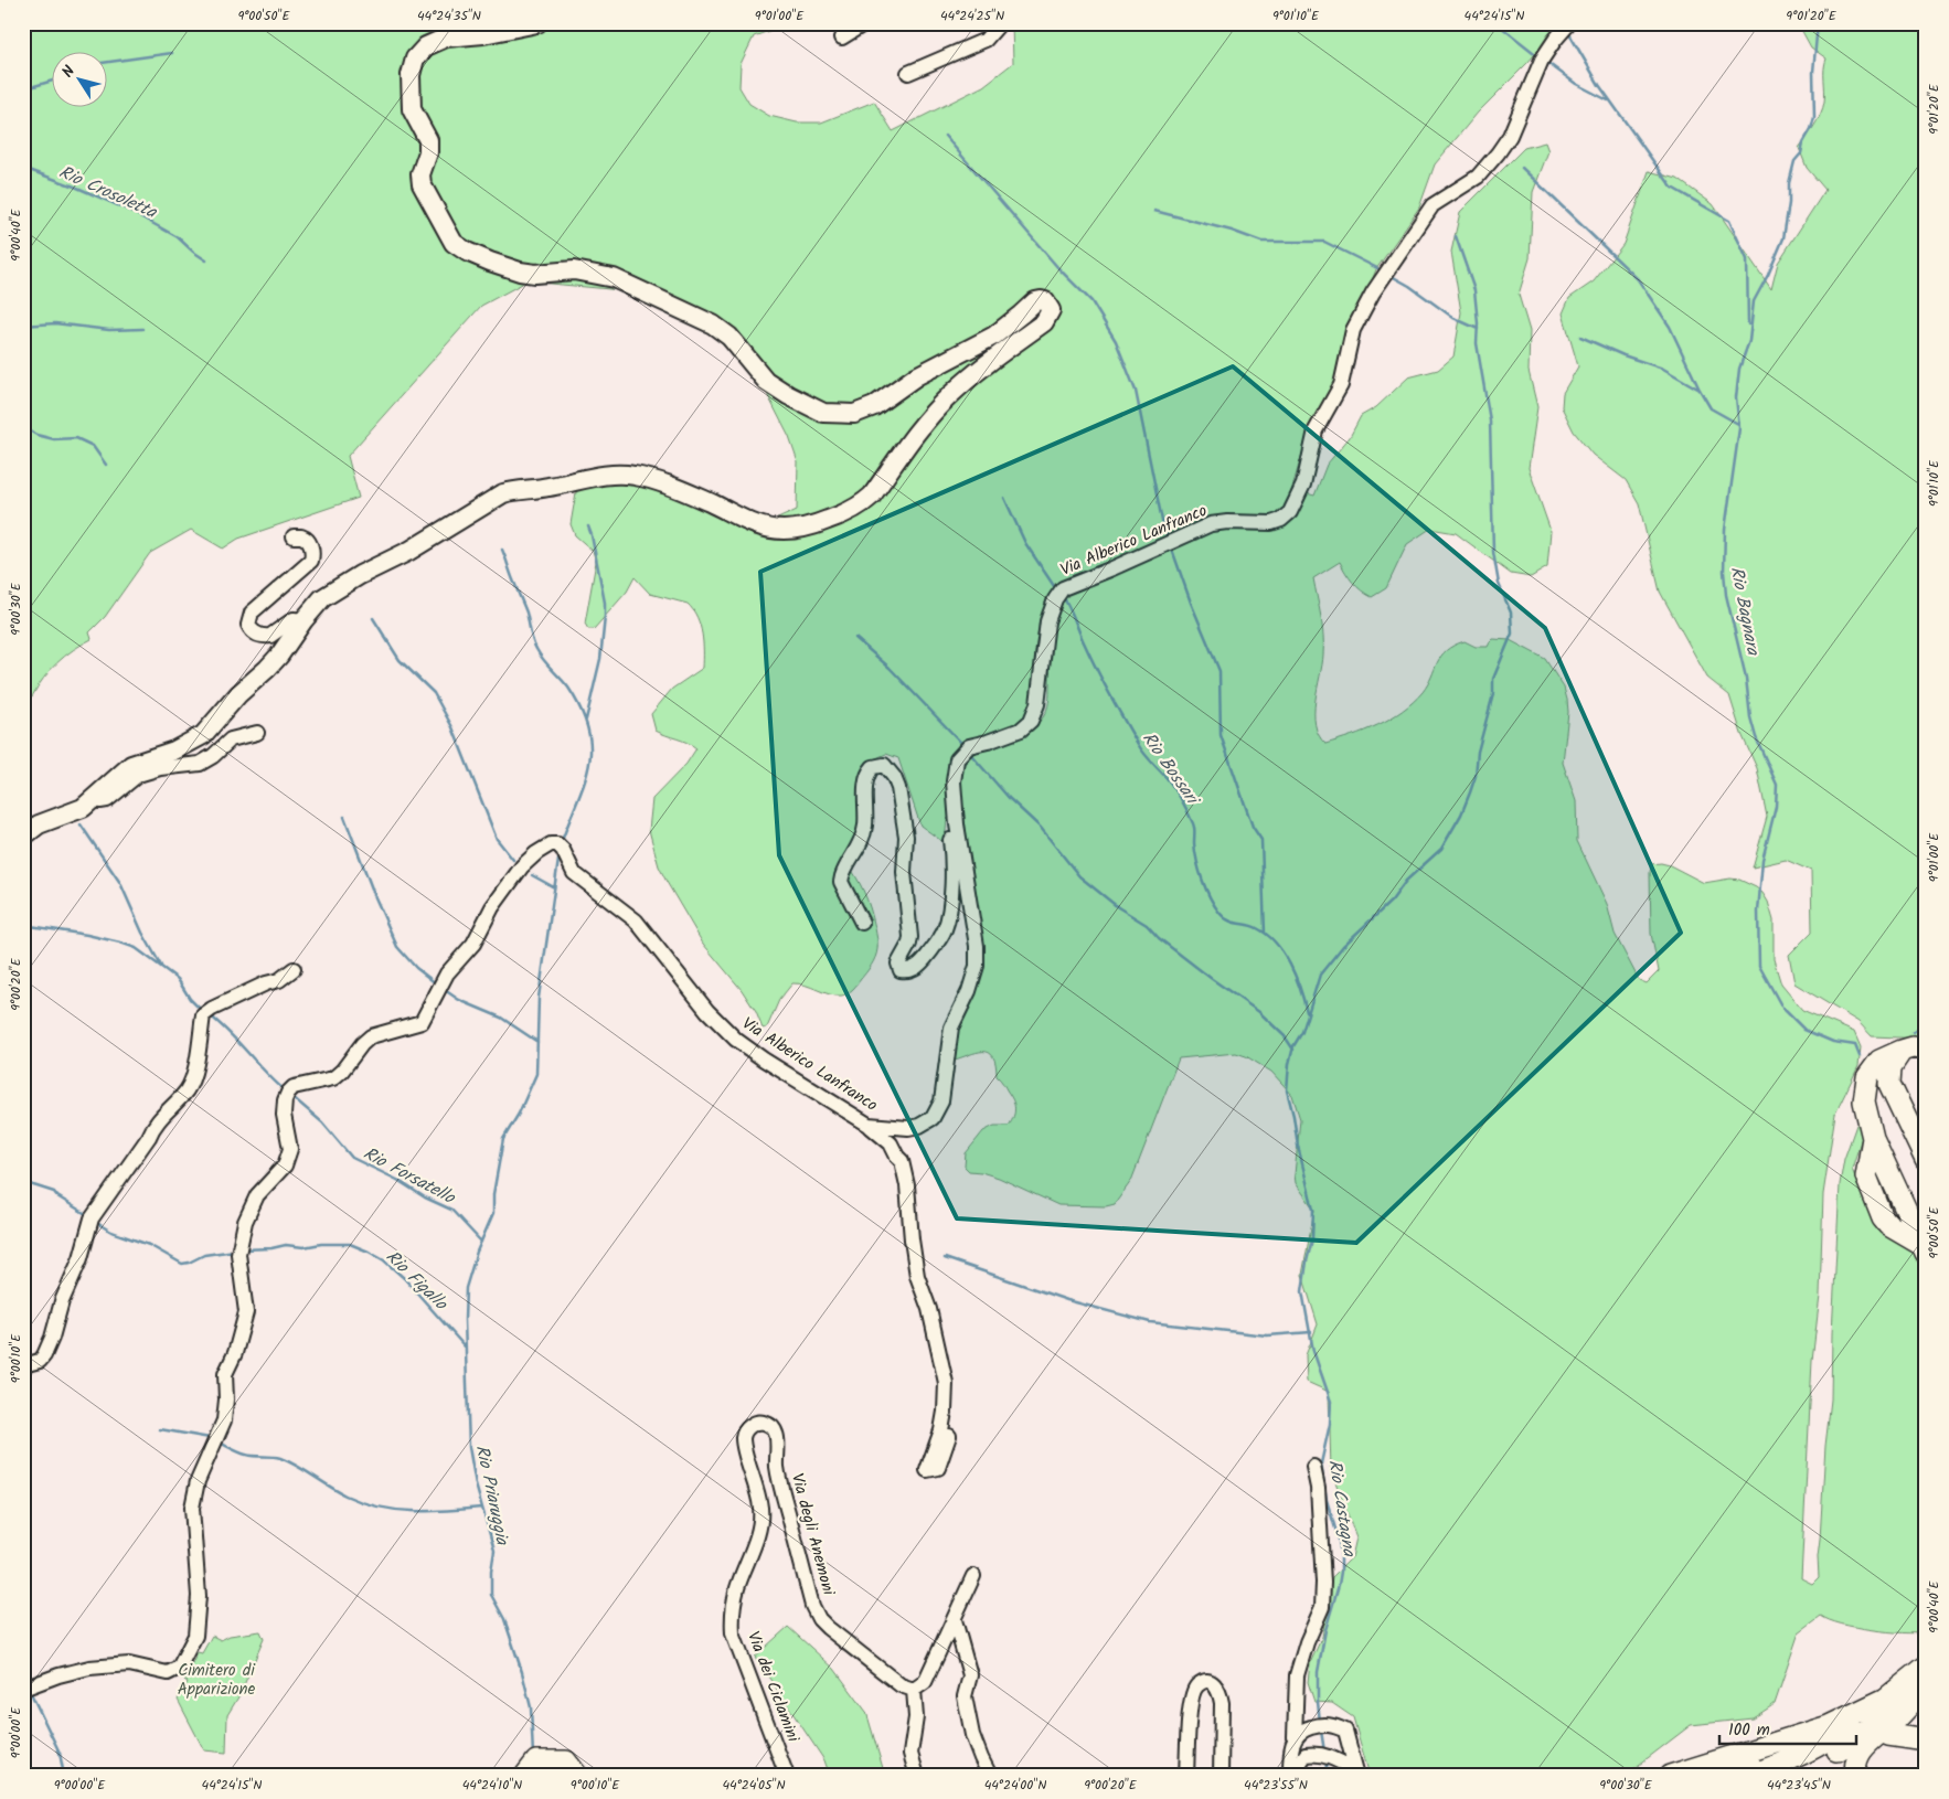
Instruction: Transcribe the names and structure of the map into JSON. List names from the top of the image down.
{
  "streets": {
    "street": ["Via Alberico Lanfranco", "Via degli Anemoni", "Via dei Ciclamini"]
  },
  "crossings": [
    ["Via degli Anemoni", "Via dei Ciclamini"]
  ],
  "water": [
    "Rio Crosoletta",
    "Rio Bagnara",
    "Rio Bossari",
    "Rio Forsatello",
    "Rio Figallo",
    "Rio Priaruggia",
    "Rio Castagna"
  ],
  "parks": ["Cimitero di Apparizione"],
  "scale_bar": "100 m",
  "north": "top left",
  "coordinates": [
    "9°00'50\"E",
    "44°24'35\"N",
    "9°01'00\"E",
    "44°24'25\"N",
    "9°01'10\"E",
    "44°24'15\"N",
    "9°01'20\"E",
    "9°00'40\"E",
    "9°00'30\"E",
    "9°00'20\"E",
    "9°00'10\"E",
    "9°00'00\"E",
    "44°24'10\"N",
    "44°24'05\"N",
    "44°24'00\"N",
    "44°23'55\"N",
    "44°23'45\"N"
  ]
}
